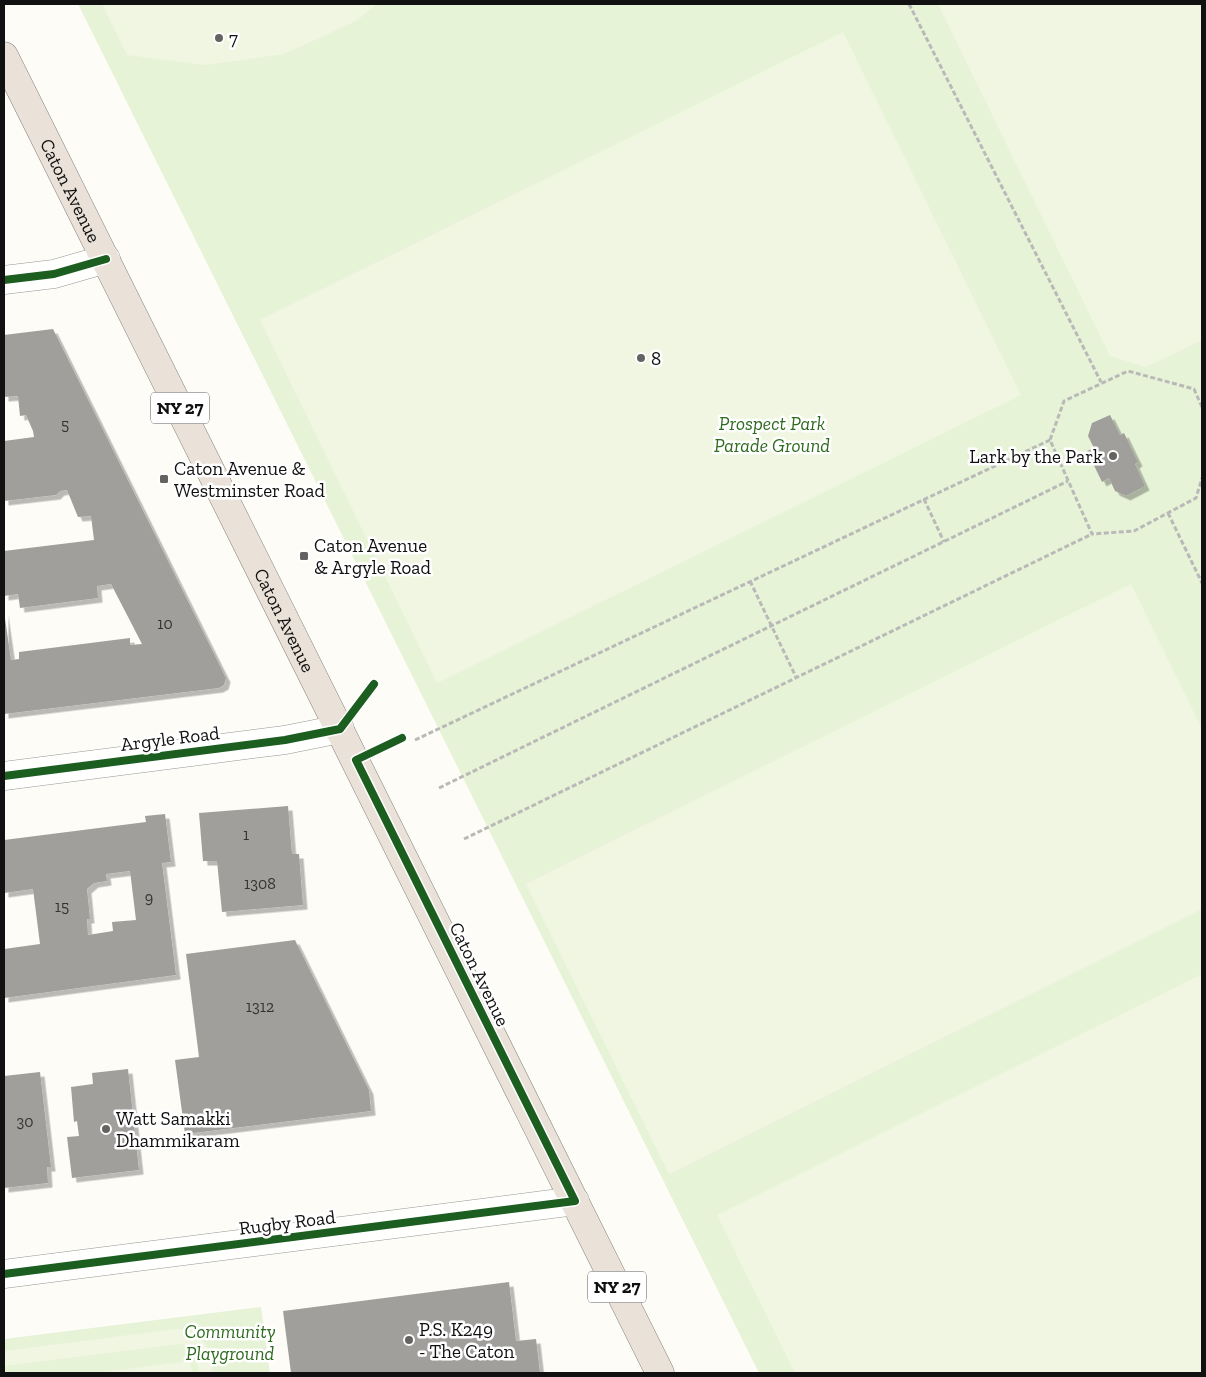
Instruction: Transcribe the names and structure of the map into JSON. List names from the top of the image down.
{
  "streets": {
    "highway": ["Caton Avenue", "NY 27"],
    "street": ["Argyle Road", "Rugby Road"]
  },
  "crossings": [
    ["Caton Avenue", "Argyle Road"],
    ["Caton Avenue", "Rugby Road"]
  ],
  "parks": ["Prospect Park Parade Ground", "Community Playground"],
  "places": {
    "other": [
      "7",
      "8",
      "Lark by the Park",
      "Watt Samakki Dhammikaram",
      "P.S. K249 - The Caton"
    ],
    "transit": ["Caton Avenue & Westminster Road", "Caton Avenue & Argyle Road"]
  },
  "house_numbers": [
    "5",
    "10",
    "1",
    "1308",
    "9",
    "15",
    "1312",
    "30"
  ]
}
